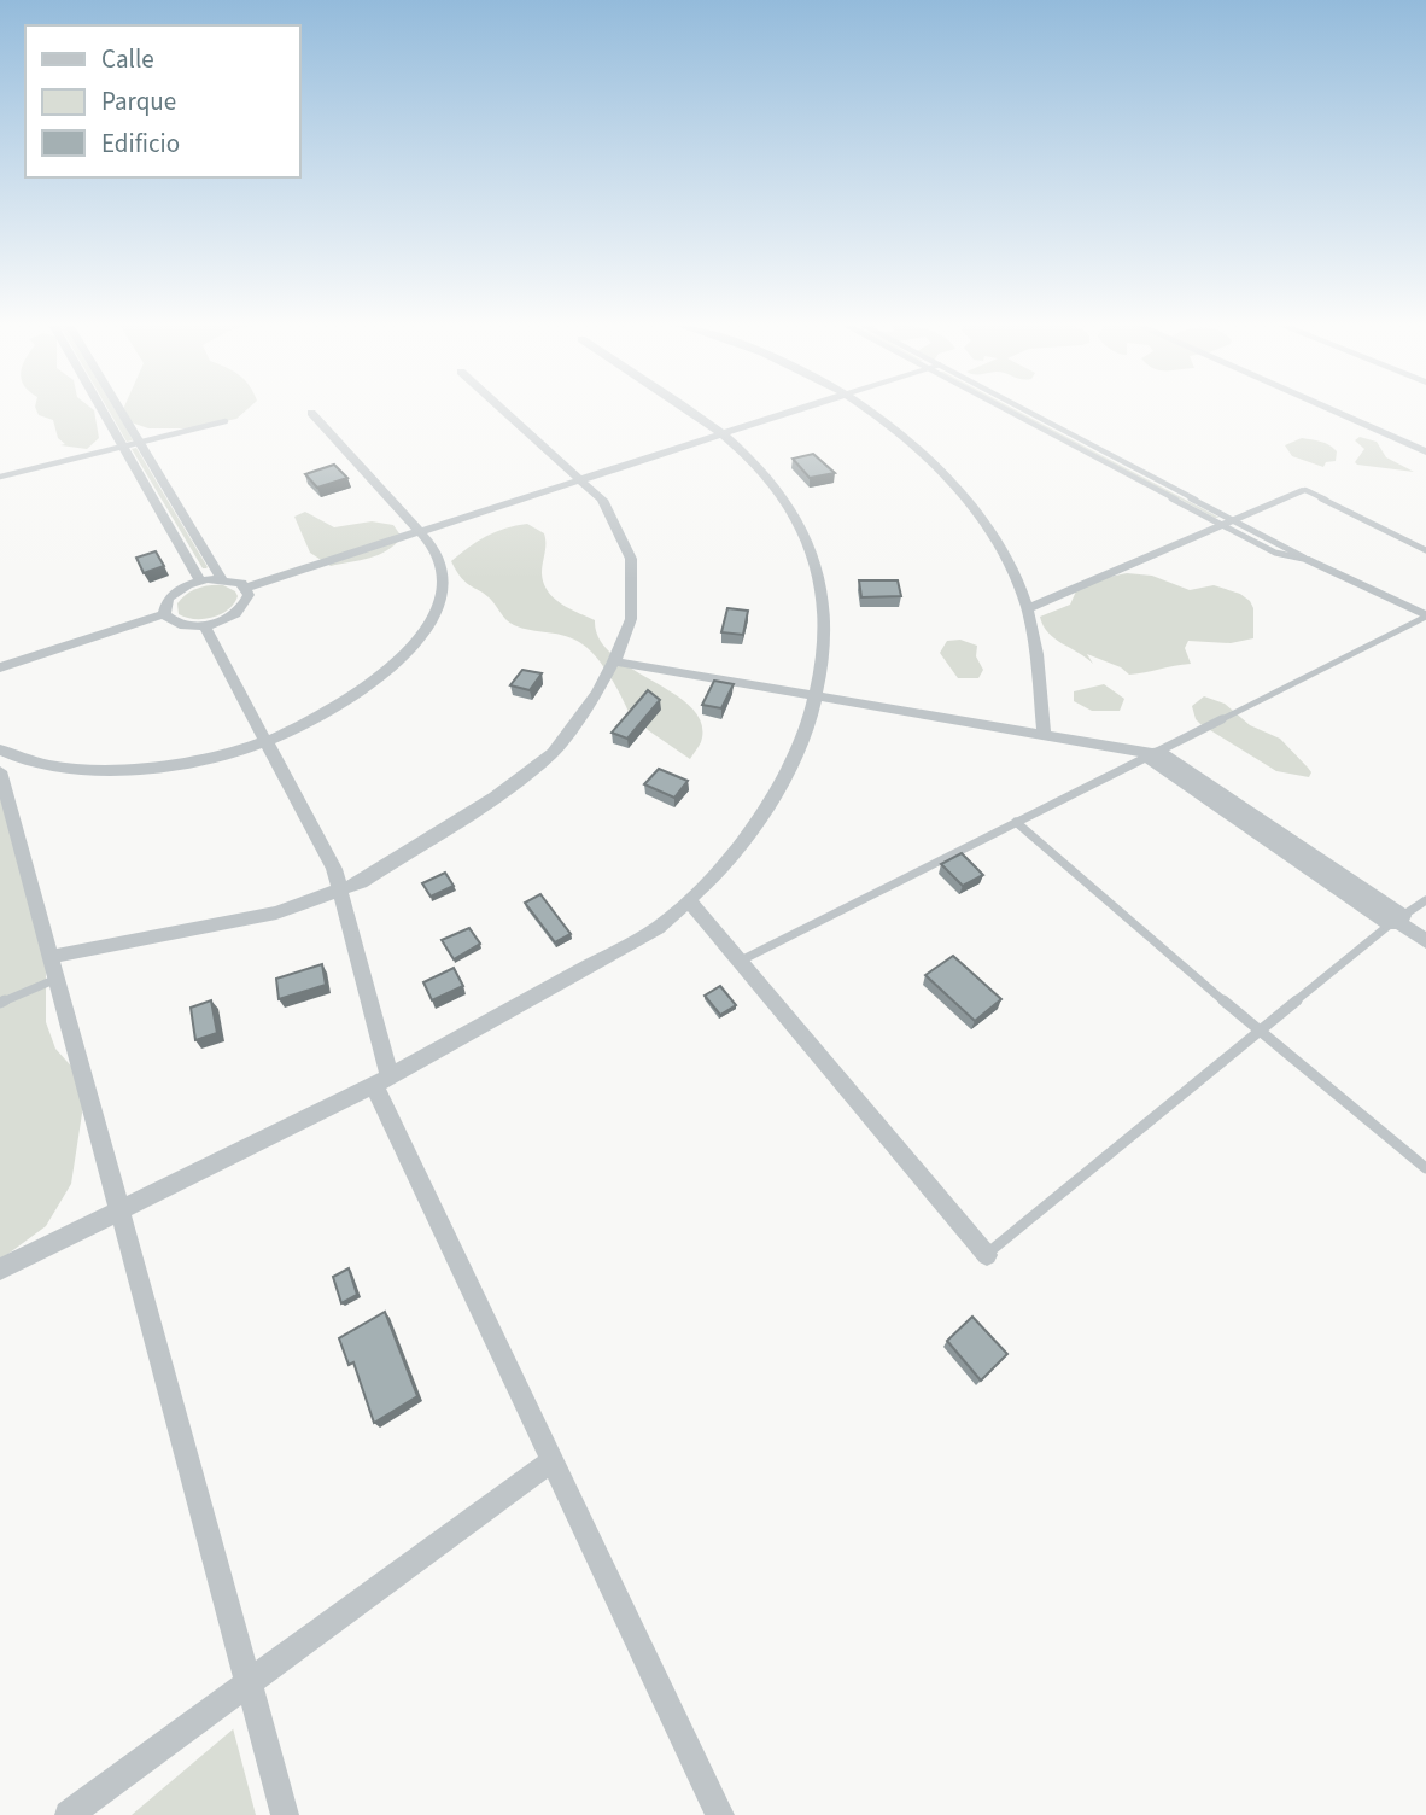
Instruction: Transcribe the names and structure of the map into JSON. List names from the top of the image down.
{
  "legend": ["Calle", "Parque", "Edificio"]
}
